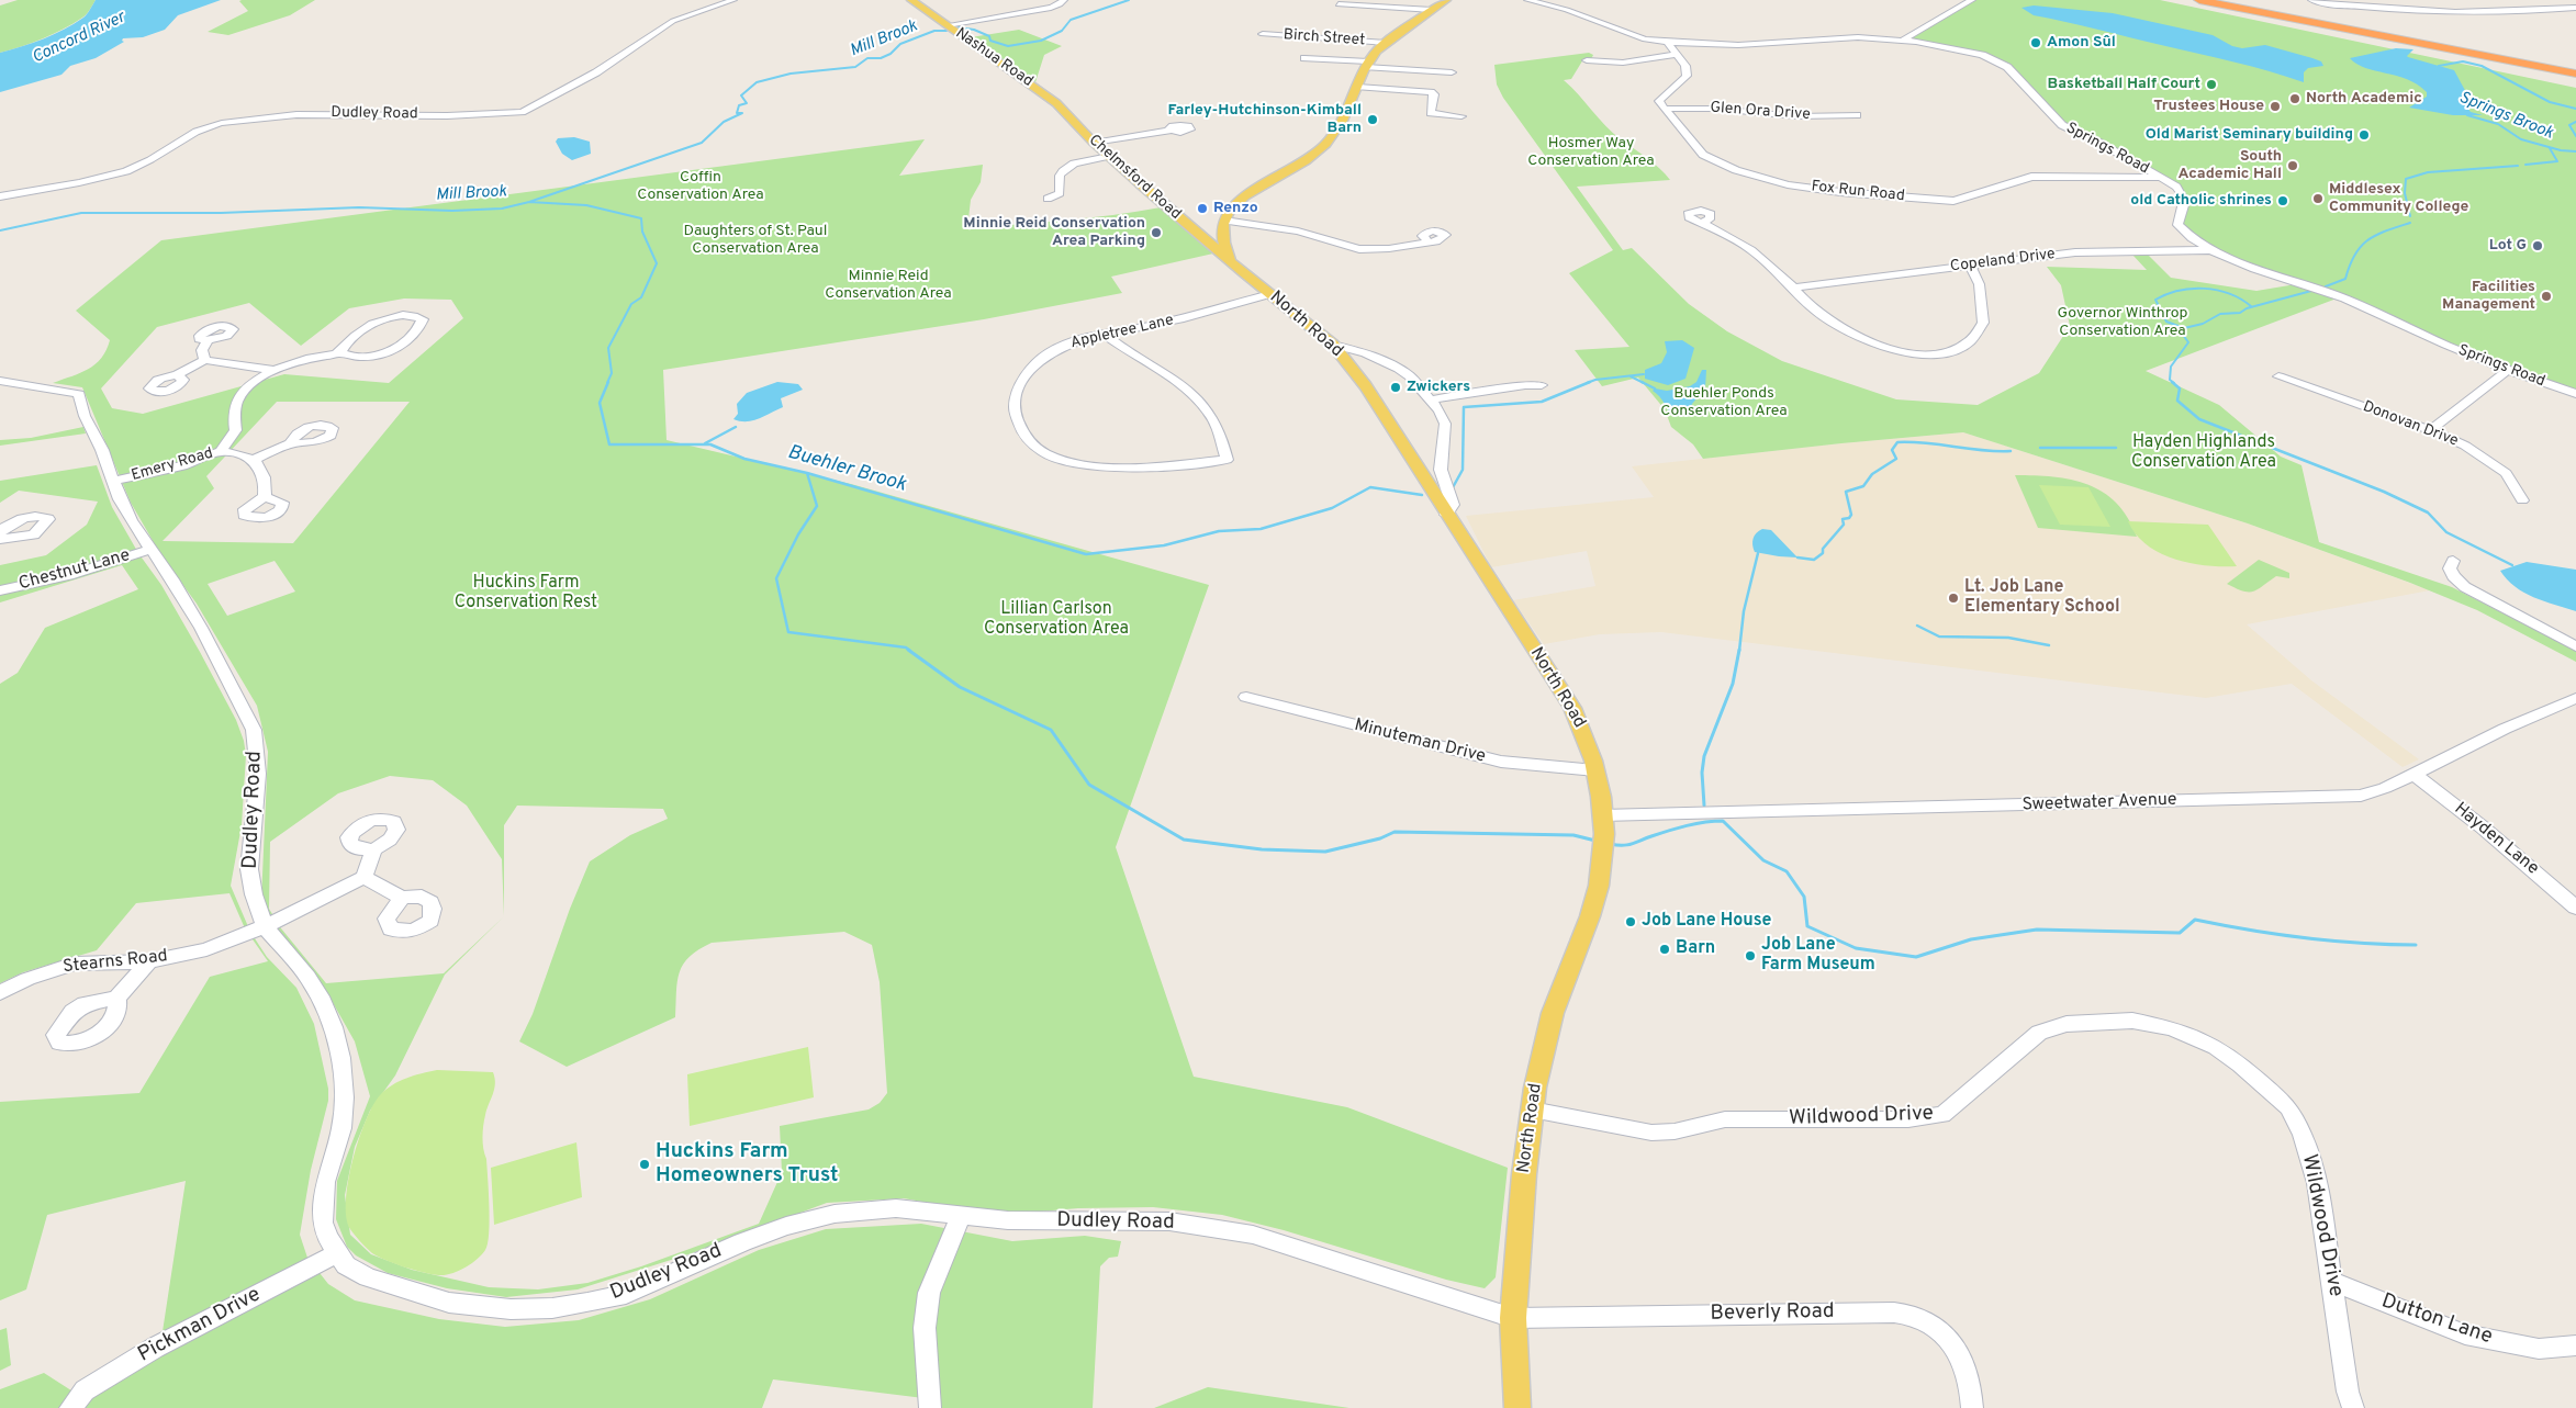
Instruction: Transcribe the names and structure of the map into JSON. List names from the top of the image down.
{
  "streets": {
    "main road": ["Nashua Road", "Chelmsford Road", "North Road"],
    "street": [
      "Birch Street",
      "Glen Ora Drive",
      "Dudley Road",
      "Springs Road",
      "Fox Run Road",
      "Copeland Drive",
      "Appletree Lane",
      "Donovan Drive",
      "Emery Road",
      "Chestnut Lane",
      "Minuteman Drive",
      "Sweetwater Avenue",
      "Hayden Lane",
      "Stearns Road",
      "Wildwood Drive",
      "Beverly Road",
      "Dutton Lane",
      "Pickman Drive"
    ]
  },
  "crossings": [
    ["Nashua Road", "Chelmsford Road"],
    ["Glen Ora Drive", "Fox Run Road"],
    ["Dudley Road", "North Road"],
    ["Dudley Road", "Emery Road"],
    ["Dudley Road", "Chestnut Lane"],
    ["Dudley Road", "Stearns Road"],
    ["Dudley Road", "Beverly Road"],
    ["Dudley Road", "Pickman Drive"],
    ["Springs Road", "Fox Run Road"],
    ["Springs Road", "Copeland Drive"],
    ["Chelmsford Road", "North Road"],
    ["North Road", "Appletree Lane"],
    ["North Road", "Minuteman Drive"],
    ["North Road", "Sweetwater Avenue"],
    ["North Road", "Wildwood Drive"],
    ["North Road", "Beverly Road"],
    ["Sweetwater Avenue", "Hayden Lane"],
    ["Wildwood Drive", "Dutton Lane"]
  ],
  "water": [
    "Concord River",
    "Mill Brook",
    "Springs Brook",
    "Buehler Brook"
  ],
  "parks": [
    "Hosmer Way Conservation Area",
    "Coffin Conservation Area",
    "Daughters of St. Paul Conservation Area",
    "Minnie Reid Conservation Area",
    "Governor Winthrop Conservation Area",
    "Buehler Ponds Conservation Area",
    "Hayden Highlands Conservation Area",
    "Huckins Farm Conservation Rest",
    "Lillian Carlson Conservation Area"
  ],
  "places": [
    "Amon Sûl",
    "Basketball Half Court",
    "North Academic",
    "Trustees House",
    "Farley-Hutchinson-Kimball Barn",
    "Old Marist Seminary building",
    "South Academic Hall",
    "Middlesex Community College",
    "old Catholic shrines",
    "Renzo",
    "Minnie Reid Conservation Area Parking",
    "Lot G",
    "Facilities Management",
    "Zwickers",
    "Lt. Job Lane Elementary School",
    "Job Lane House",
    "Barn",
    "Job Lane Farm Museum",
    "Huckins Farm Homeowners Trust"
  ]
}
